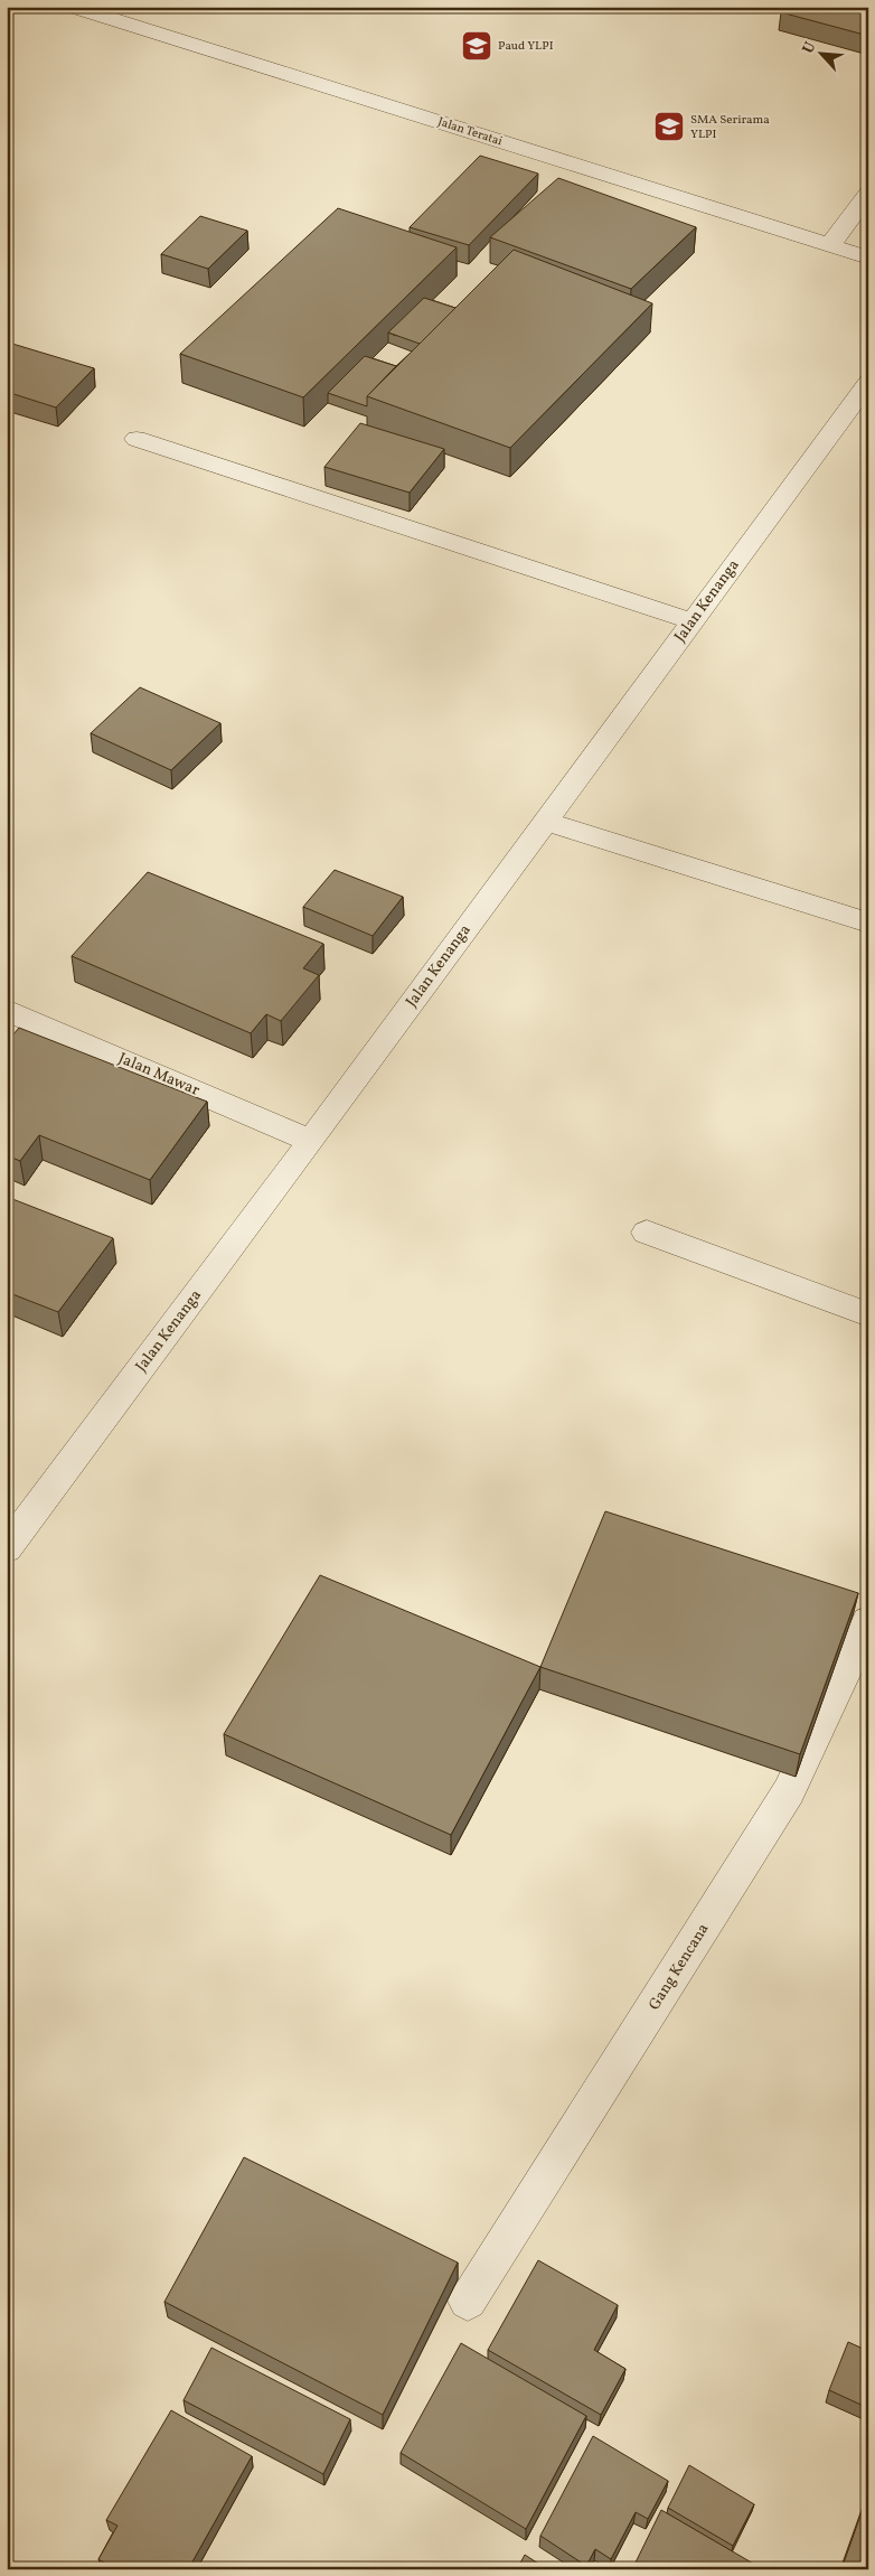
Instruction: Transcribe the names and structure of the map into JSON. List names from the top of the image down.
{
  "streets": {
    "street": [
      "Jalan Teratai",
      "Jalan Kenanga",
      "Jalan Mawar",
      "Gang Kencana"
    ]
  },
  "crossings": [
    ["Jalan Kenanga", "Jalan Mawar"]
  ],
  "places": {
    "school or university": ["Paud YLPI", "SMA Serirama YLPI"]
  },
  "north": "top left"
}
